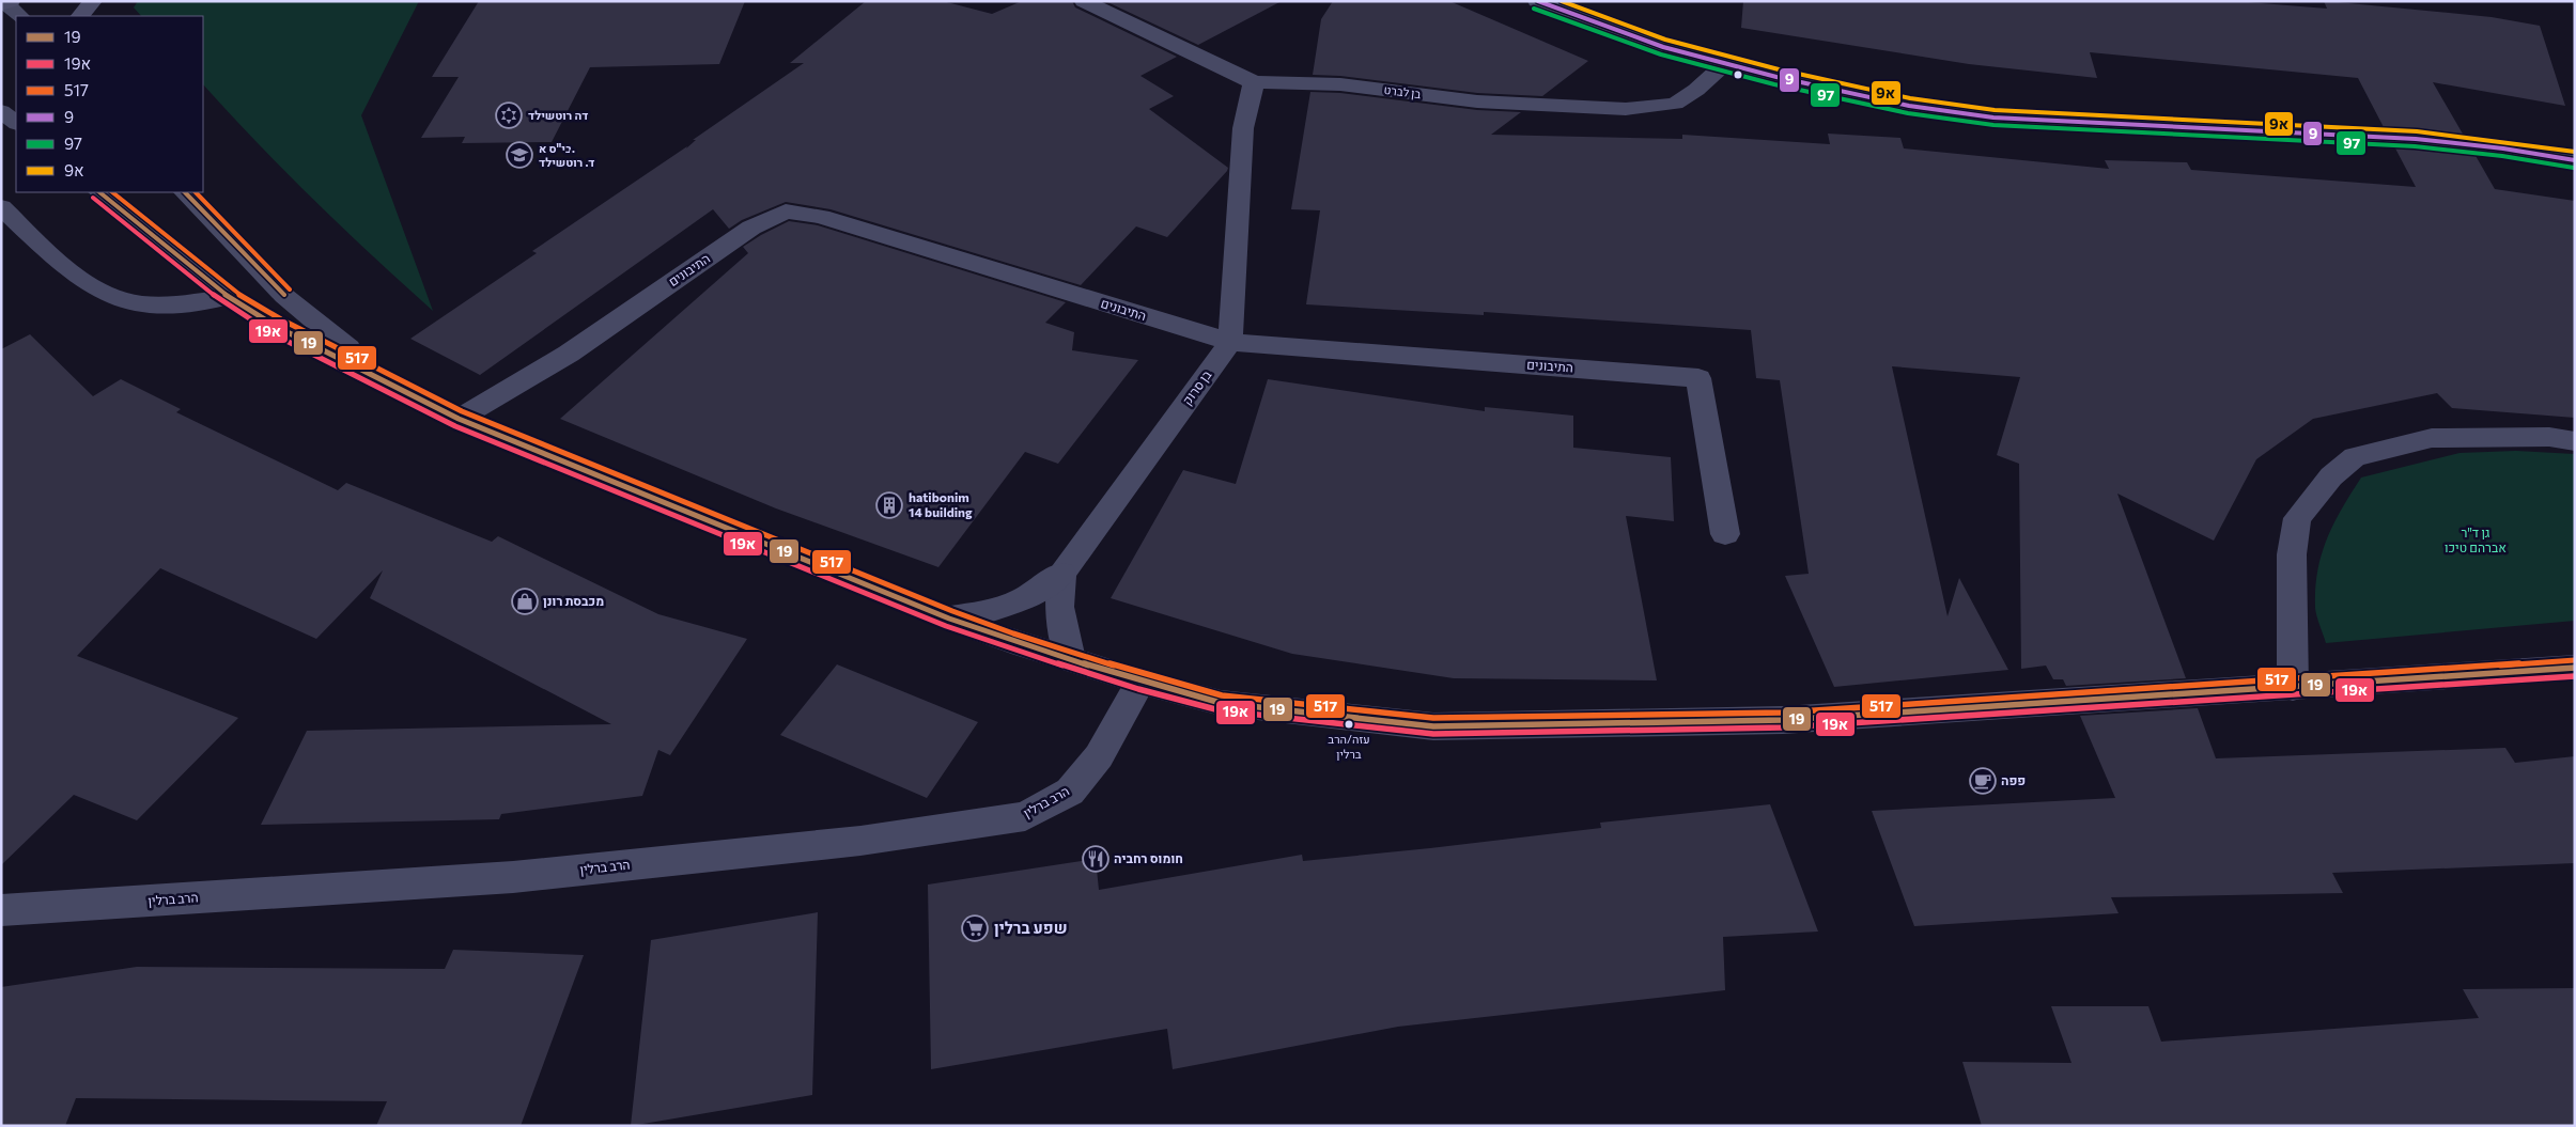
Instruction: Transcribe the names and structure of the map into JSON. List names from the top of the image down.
{
  "streets": {
    "street": [
      "בן לברט",
      "התיבונים",
      "בן סרוק",
      "הרב ברלין"
    ]
  },
  "crossings": [
    ["התיבונים", "בן סרוק"]
  ],
  "parks": ["גן ד\"ר אברהם טיכו"],
  "places": {
    "synagogue": ["דה רוטשילד"],
    "school or university": ["בי\"ס א. ד. רוטשילד"],
    "building": ["hatibonim 14 building"],
    "shop": ["מכבסת רונן"],
    "other": ["עזה/הרב ברלין"],
    "cafe": ["פפה"],
    "restaurant": ["חומוס רחביה"],
    "supermarket": ["שפע ברלין"]
  },
  "lines": [
    "transit line 9",
    "transit line 9א",
    "transit line 97",
    "transit line 19",
    "transit line 517",
    "transit line 19א"
  ],
  "legend": [
    "19",
    "19א",
    "517",
    "9",
    "97",
    "9א"
  ]
}
